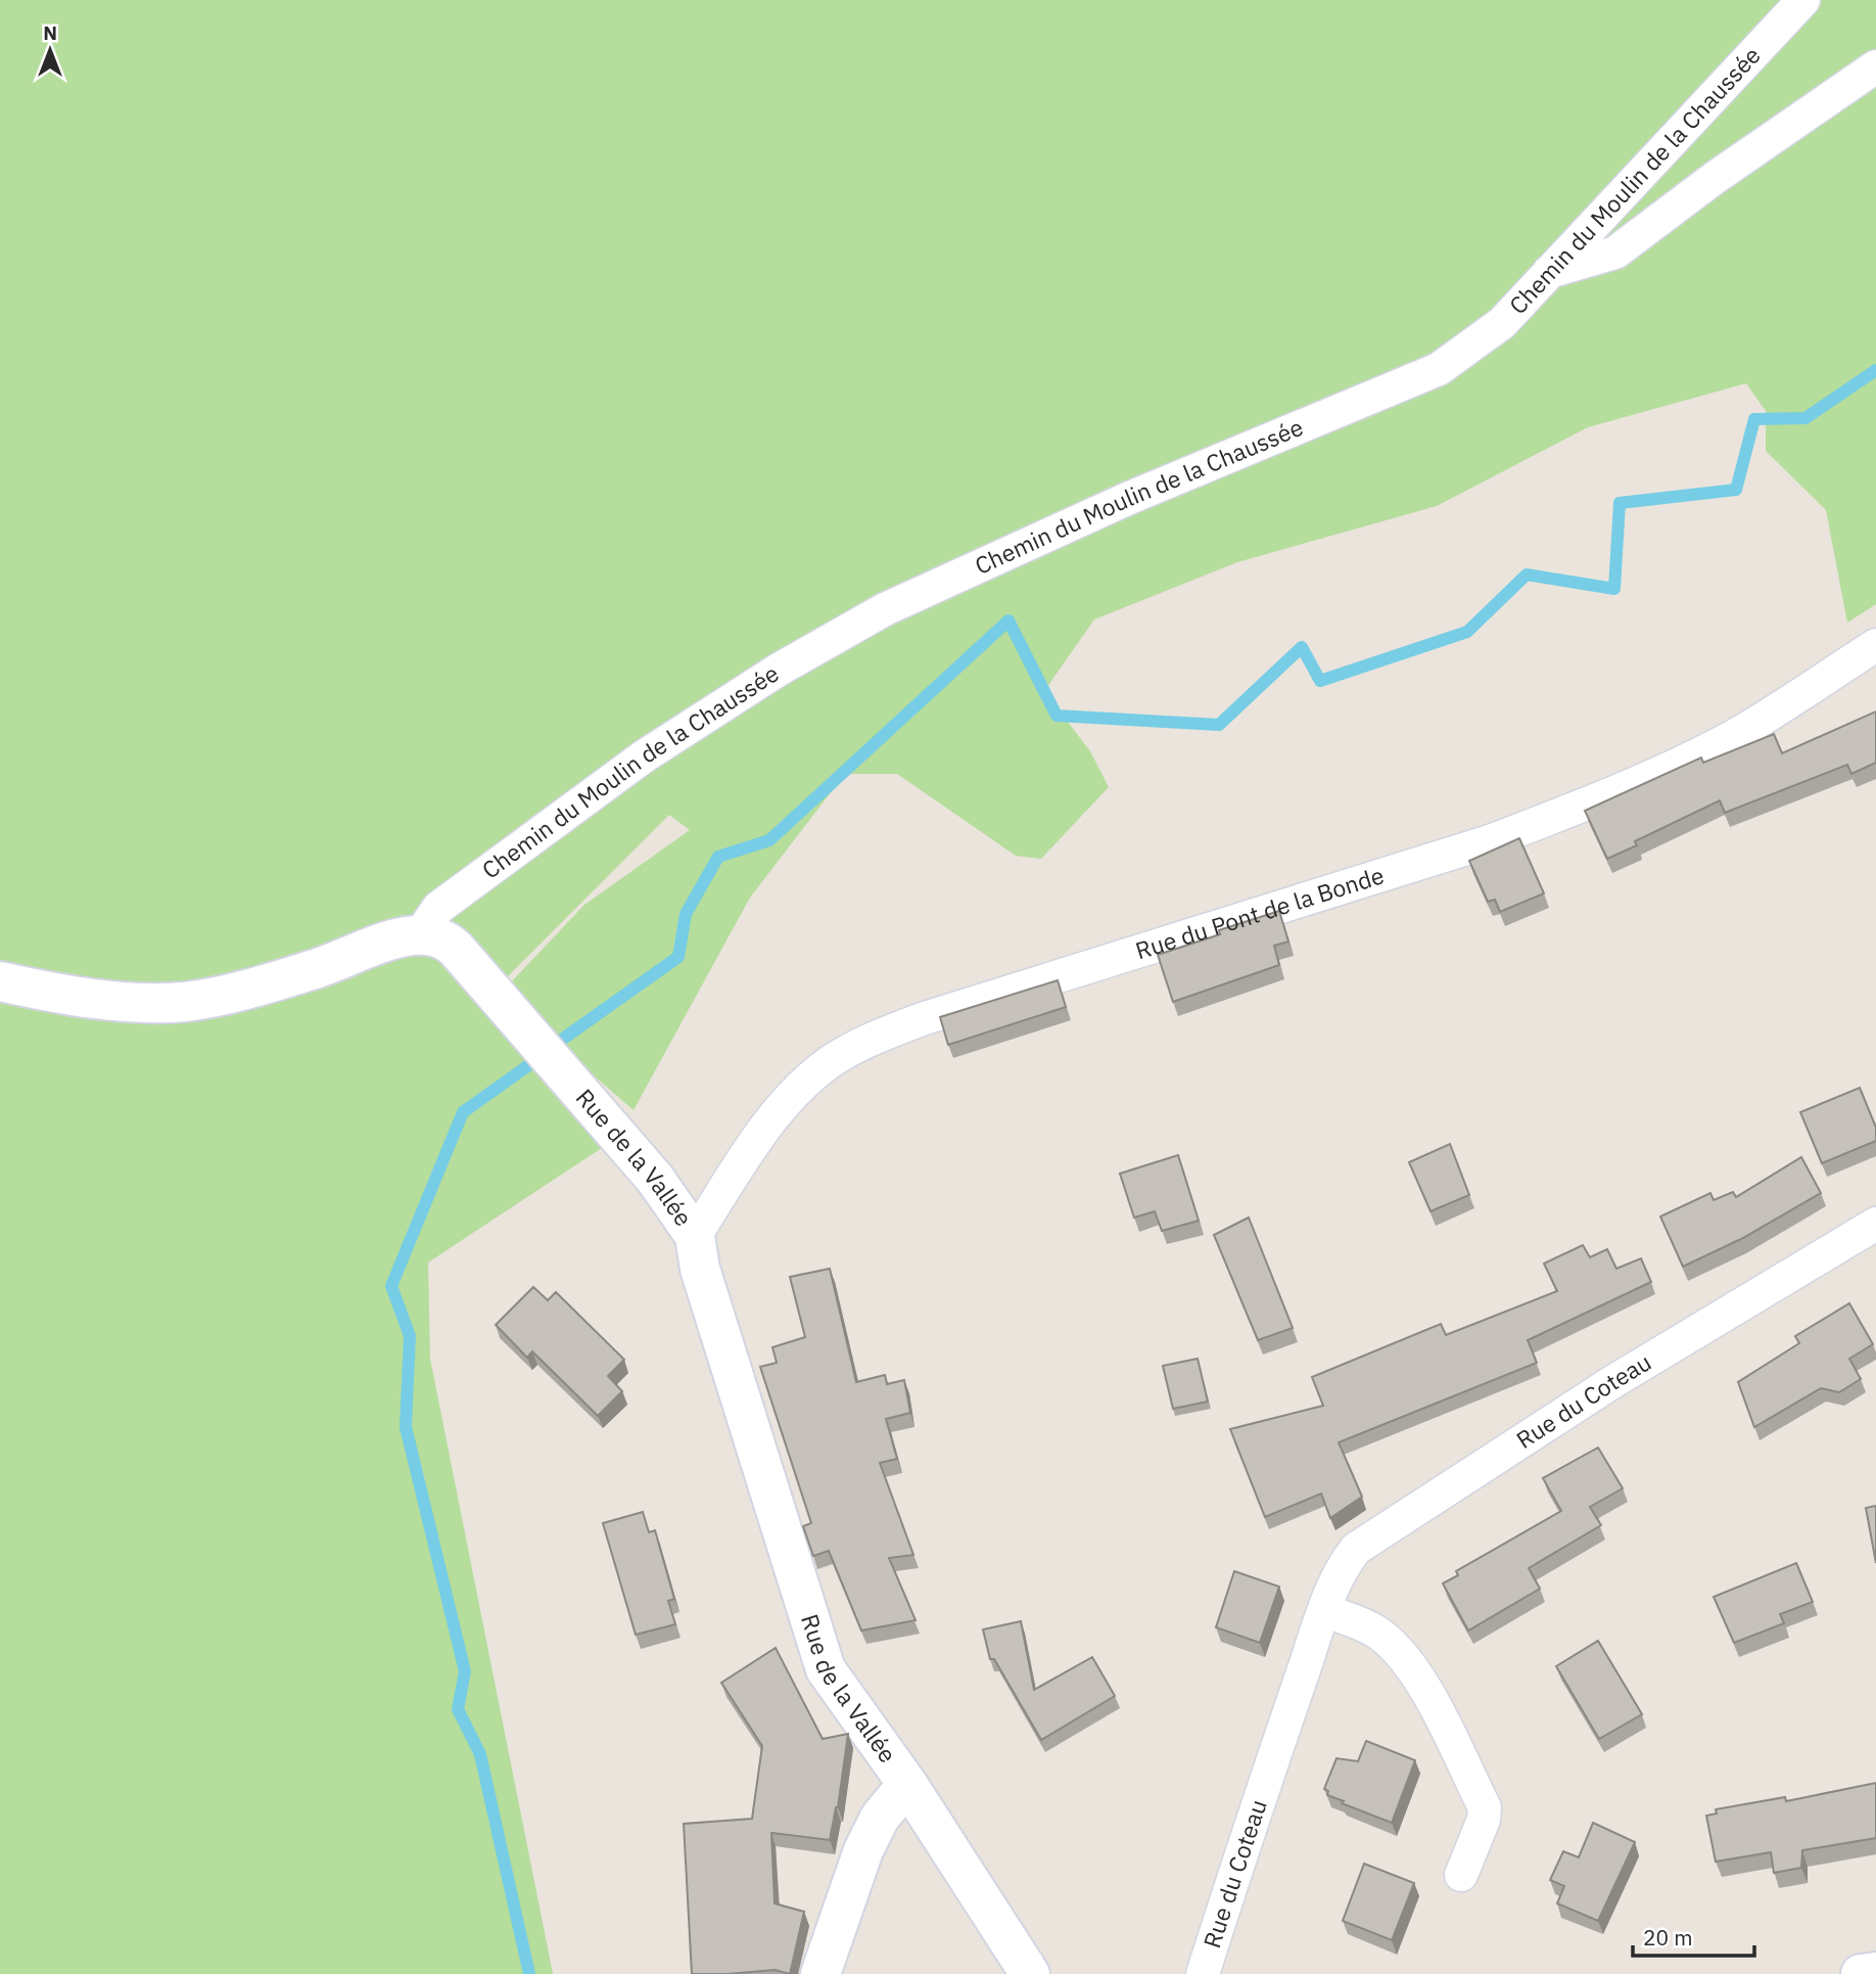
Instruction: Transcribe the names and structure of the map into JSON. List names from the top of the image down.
{
  "streets": {
    "street": [
      "Chemin du Moulin de la Chaussée",
      "Rue du Pont de la Bonde",
      "Rue de la Vallée",
      "Rue du Coteau"
    ]
  },
  "crossings": [
    ["Chemin du Moulin de la Chaussée", "Rue de la Vallée"],
    ["Rue du Pont de la Bonde", "Rue de la Vallée"]
  ],
  "scale_bar": "20 m",
  "north": "top"
}
